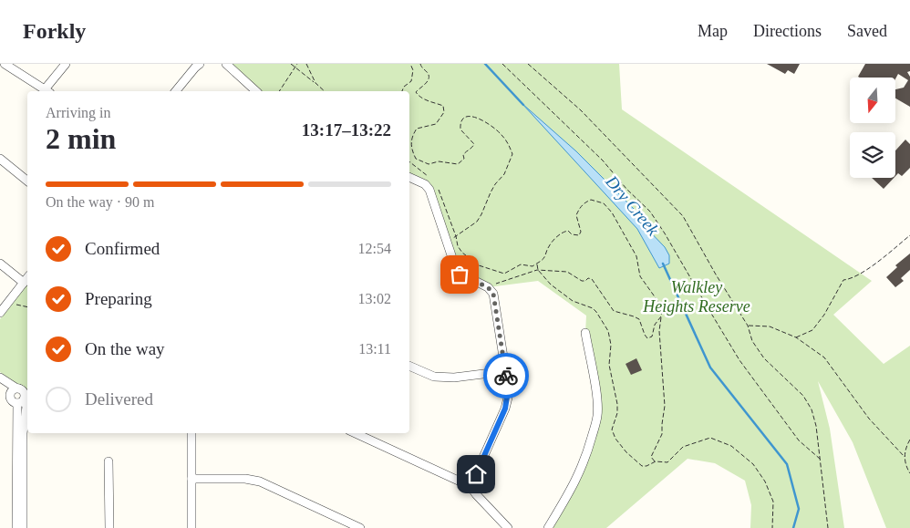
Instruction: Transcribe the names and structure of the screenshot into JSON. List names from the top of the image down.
{
  "water": ["Dry Creek"],
  "parks": ["Walkley Heights Reserve"],
  "north": "bottom",
  "page": {
    "header": "Forkly",
    "nav": ["Map", "Directions", "Saved"],
    "heading": ["2 min", "Arriving in", "13:17–13:22"],
    "bar": "On the way · 90 m",
    "list": [
      ["Confirmed", "12:54"],
      ["Preparing", "13:02"],
      ["On the way", "13:11"],
      "Delivered"
    ]
  }
}
